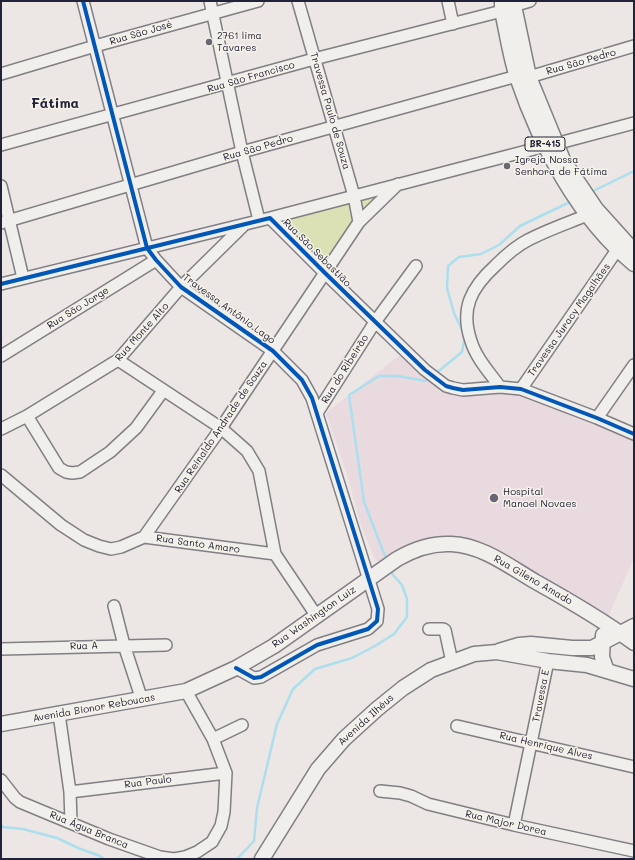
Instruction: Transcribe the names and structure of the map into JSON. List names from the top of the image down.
{
  "streets": {
    "main road": [
      "BR-415",
      "Rua Gileno Amado",
      "Rua Washington Luiz",
      "Avenida Bionor Reboucas",
      "Avenida Ilhéus"
    ],
    "street": [
      "Rua São José",
      "Rua São Pedro",
      "Rua São Francisco",
      "Travessa Paulo de Souza",
      "Rua São Sebastião",
      "Rua São Jorge",
      "Travessa Antônio Lago",
      "Travessa Juracy Magalhães",
      "Rua Monte Alto",
      "Rua do Ribeirão",
      "Rua Reinaldo Andrade de Souza",
      "Rua Santo Amaro",
      "Rua A",
      "Travessa E",
      "Rua Henrique Alves",
      "Rua Paulo",
      "Rua Major Dorea",
      "Rua Água Branca"
    ]
  },
  "crossings": [
    ["Rua São José", "Travessa Antônio Lago"],
    ["Rua São Pedro", "Travessa Paulo de Souza"],
    ["Rua São Pedro", "BR-415"],
    ["Rua São Pedro", "Travessa Antônio Lago"],
    ["Rua São Francisco", "Travessa Paulo de Souza"],
    ["Rua São Francisco", "BR-415"],
    ["Rua São Francisco", "Travessa Antônio Lago"],
    ["Travessa Paulo de Souza", "Rua Reinaldo Andrade de Souza"],
    ["BR-415", "Travessa Juracy Magalhães"],
    ["Rua São Sebastião", "Travessa Juracy Magalhães"],
    ["Rua São Sebastião", "Rua do Ribeirão"],
    ["Rua São Sebastião", "Rua Reinaldo Andrade de Souza"],
    ["Rua São Jorge", "Travessa Antônio Lago"],
    ["Travessa Antônio Lago", "Rua Monte Alto"],
    ["Travessa Antônio Lago", "Rua do Ribeirão"],
    ["Travessa Antônio Lago", "Rua Reinaldo Andrade de Souza"],
    ["Travessa Antônio Lago", "Rua Washington Luiz"],
    ["Rua Reinaldo Andrade de Souza", "Rua Santo Amaro"],
    ["Rua Gileno Amado", "Rua Washington Luiz"],
    ["Rua Gileno Amado", "Avenida Ilhéus"],
    ["Rua Washington Luiz", "Avenida Bionor Reboucas"],
    ["Rua Washington Luiz", "Rua Água Branca"],
    ["Travessa E", "Avenida Ilhéus"],
    ["Travessa E", "Rua Henrique Alves"],
    ["Travessa E", "Rua Major Dorea"],
    ["Avenida Bionor Reboucas", "Rua Água Branca"],
    ["Rua Paulo", "Rua Água Branca"]
  ],
  "districts": ["Fátima"],
  "places": ["2761 lima Tavares", "Igreja Nossa Senhora de Fátima", "Hospital Manoel Novaes"]
}
